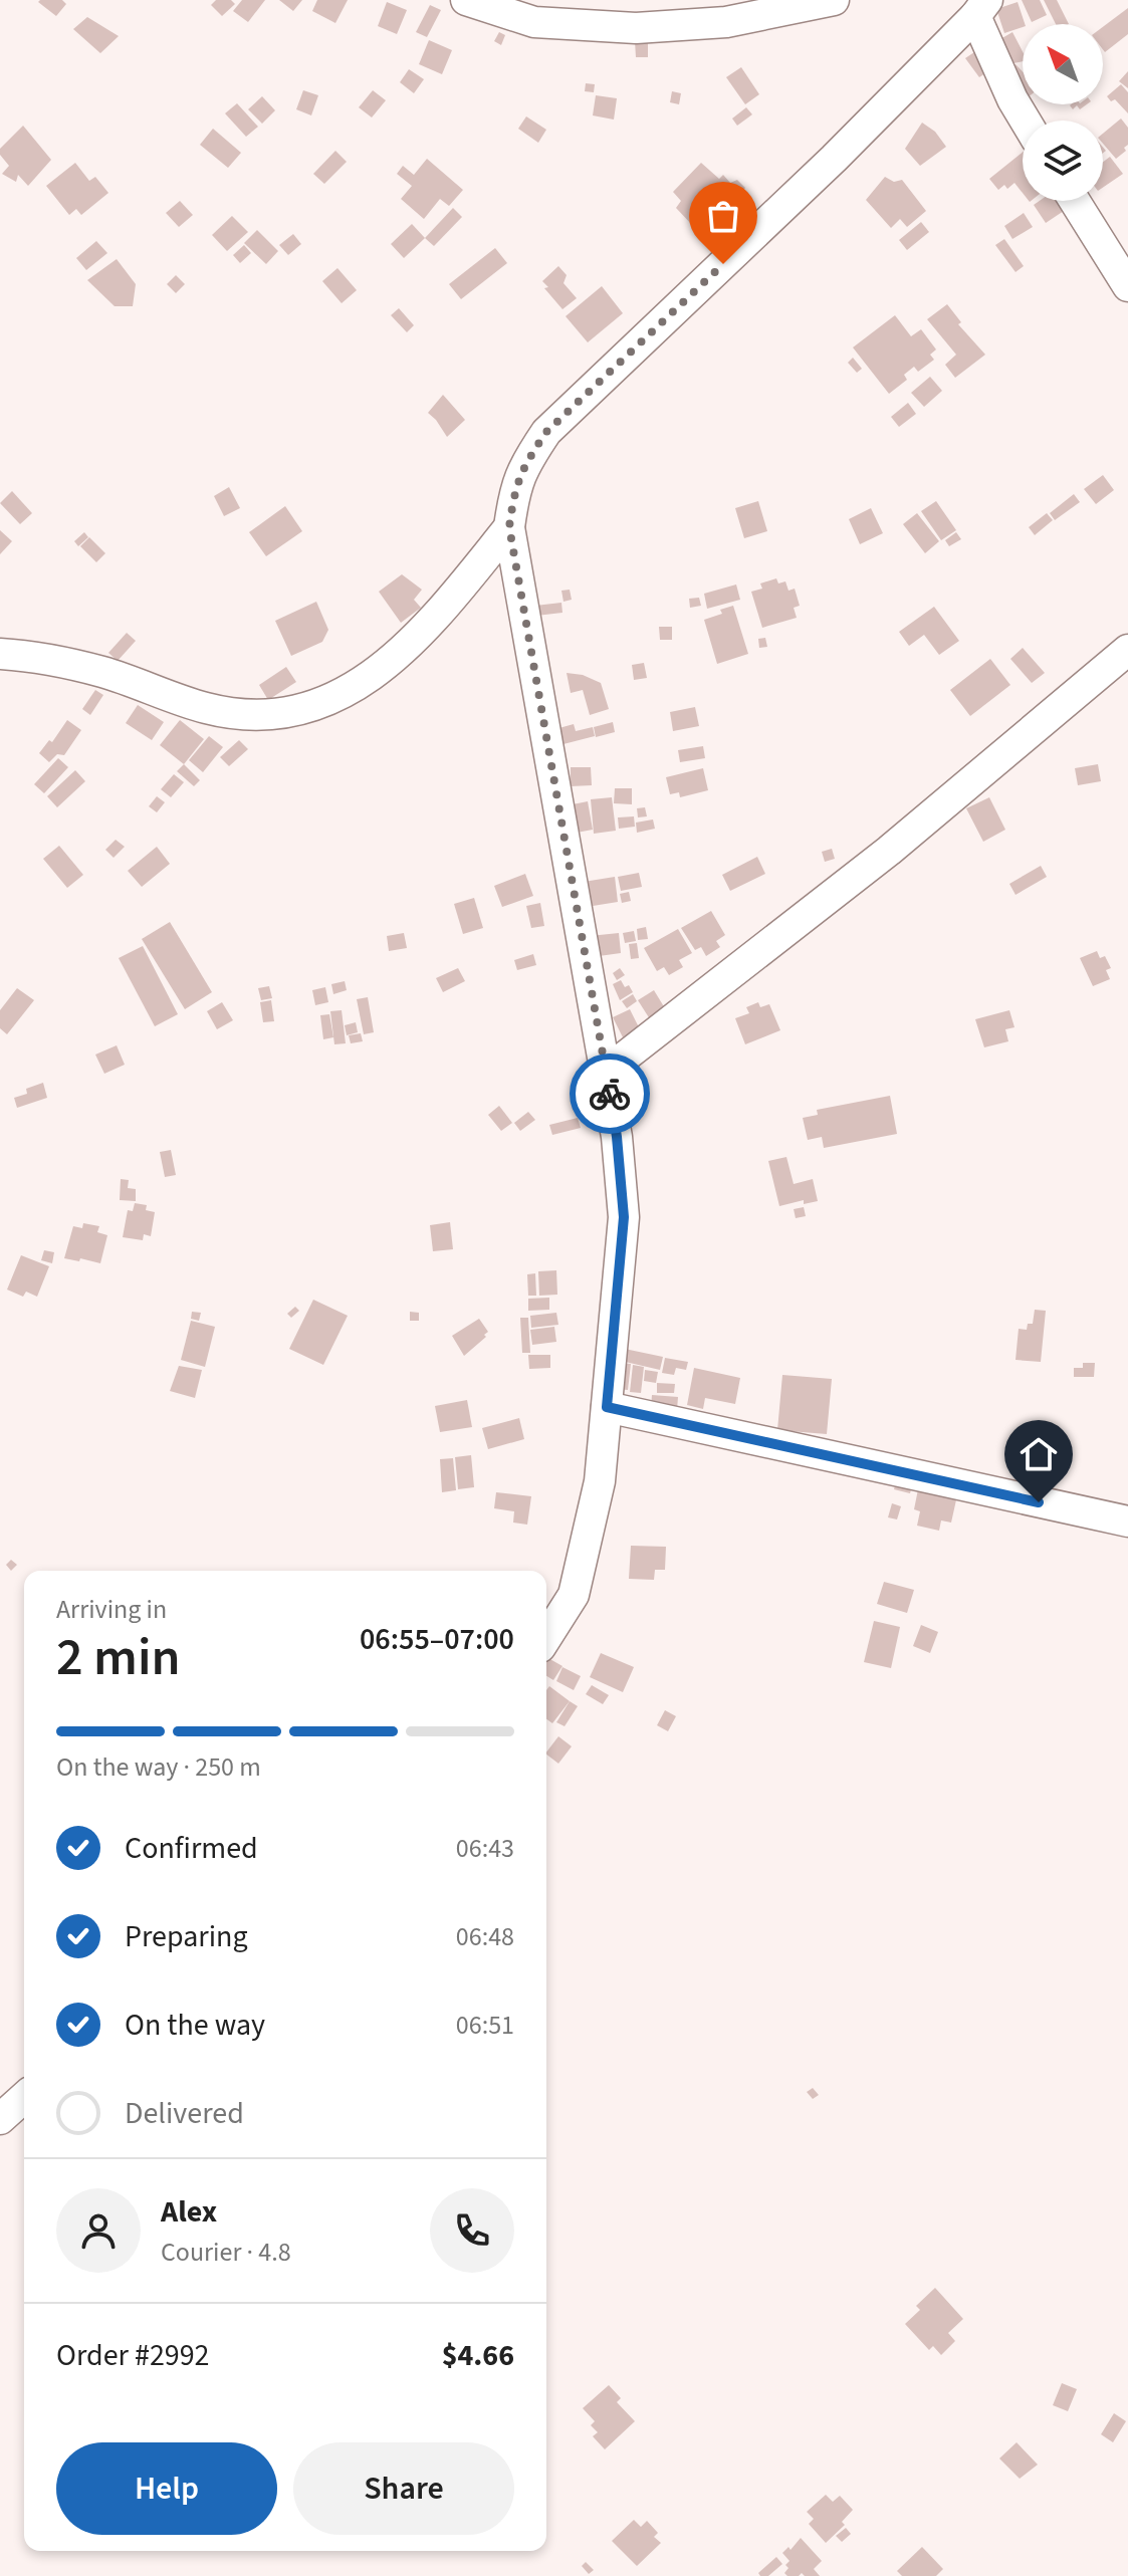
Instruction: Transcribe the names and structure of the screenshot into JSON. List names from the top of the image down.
{
  "north": "top left",
  "page": {
    "heading": ["2 min", "Arriving in", "06:55–07:00"],
    "panel": [
      "Alex",
      "Courier · 4.8",
      "Order #2992",
      "$4.66"
    ],
    "bar": "On the way · 250 m",
    "list": [
      ["Confirmed", "06:43"],
      ["Preparing", "06:48"],
      ["On the way", "06:51"],
      "Delivered"
    ],
    "buttons": ["Help", "Share"]
  }
}
